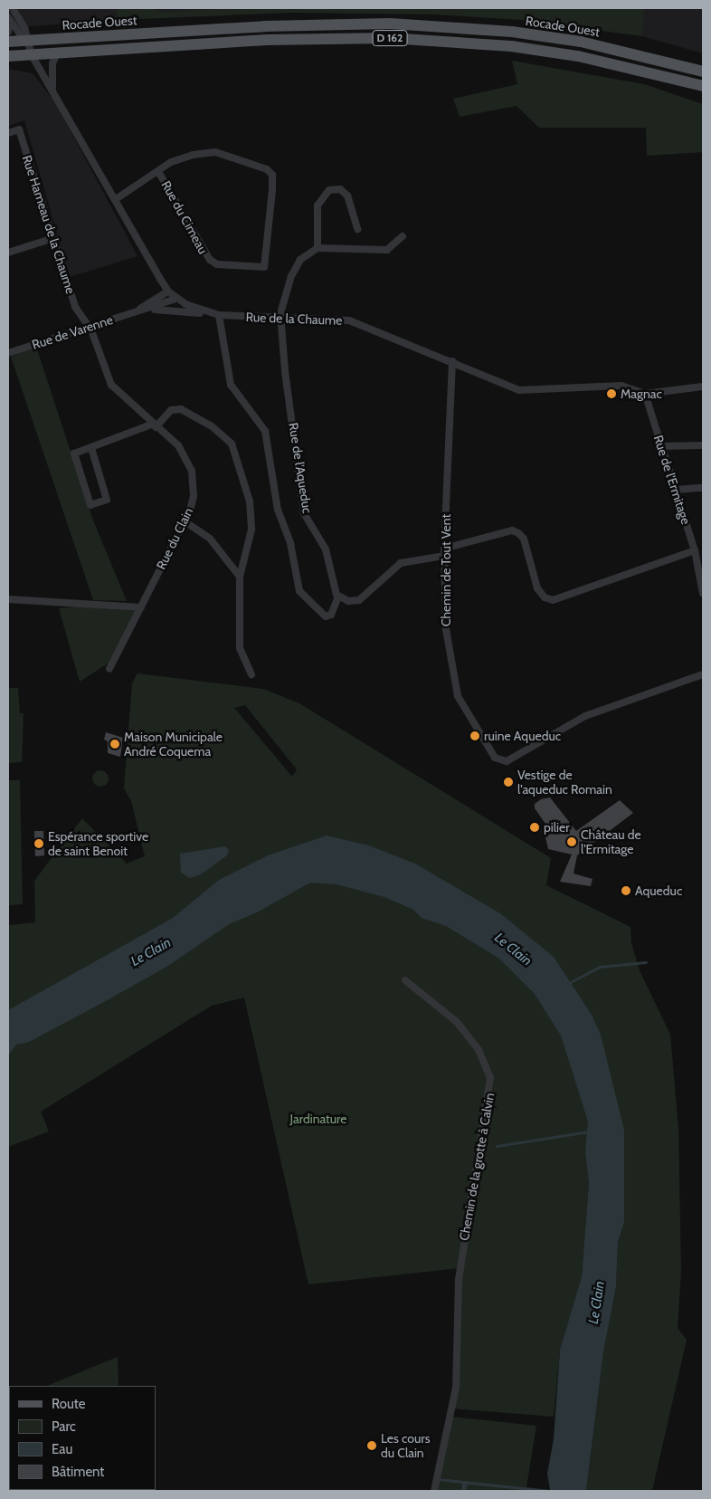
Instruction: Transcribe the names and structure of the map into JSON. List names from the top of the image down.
{
  "streets": {
    "main road": ["Rocade Ouest", "D 162"],
    "street": [
      "Rue du Cimeau",
      "Rue Hameau de la Chaume",
      "Rue de la Chaume",
      "Rue de Varenne",
      "Rue de l'Aqueduc",
      "Rue de l'Ermitage",
      "Rue du Clain",
      "Chemin de Tout Vent",
      "Chemin de la grotte à Calvin"
    ]
  },
  "crossings": [
    ["Rocade Ouest", "Rue de la Chaume"],
    ["D 162", "Rue de la Chaume"],
    ["Rue du Cimeau", "Rue de la Chaume"],
    ["Rue Hameau de la Chaume", "Rue de Varenne"],
    ["Rue Hameau de la Chaume", "Rue du Clain"],
    ["Rue de la Chaume", "Rue de Varenne"],
    ["Rue de la Chaume", "Rue de l'Aqueduc"],
    ["Rue de la Chaume", "Rue de l'Ermitage"],
    ["Rue de la Chaume", "Chemin de Tout Vent"],
    ["Rue de Varenne", "Rue du Clain"]
  ],
  "water": ["Le Clain"],
  "parks": ["Jardinature"],
  "places": [
    "Magnac",
    "ruine Aqueduc",
    "Maison Municipale André Coquema",
    "Vestige de l'aqueduc Romain",
    "pilier",
    "Château de l'Ermitage",
    "Espérance sportive de saint Benoit",
    "Aqueduc",
    "Les cours du Clain"
  ],
  "legend": [
    "Route",
    "Parc",
    "Eau",
    "Bâtiment"
  ]
}
